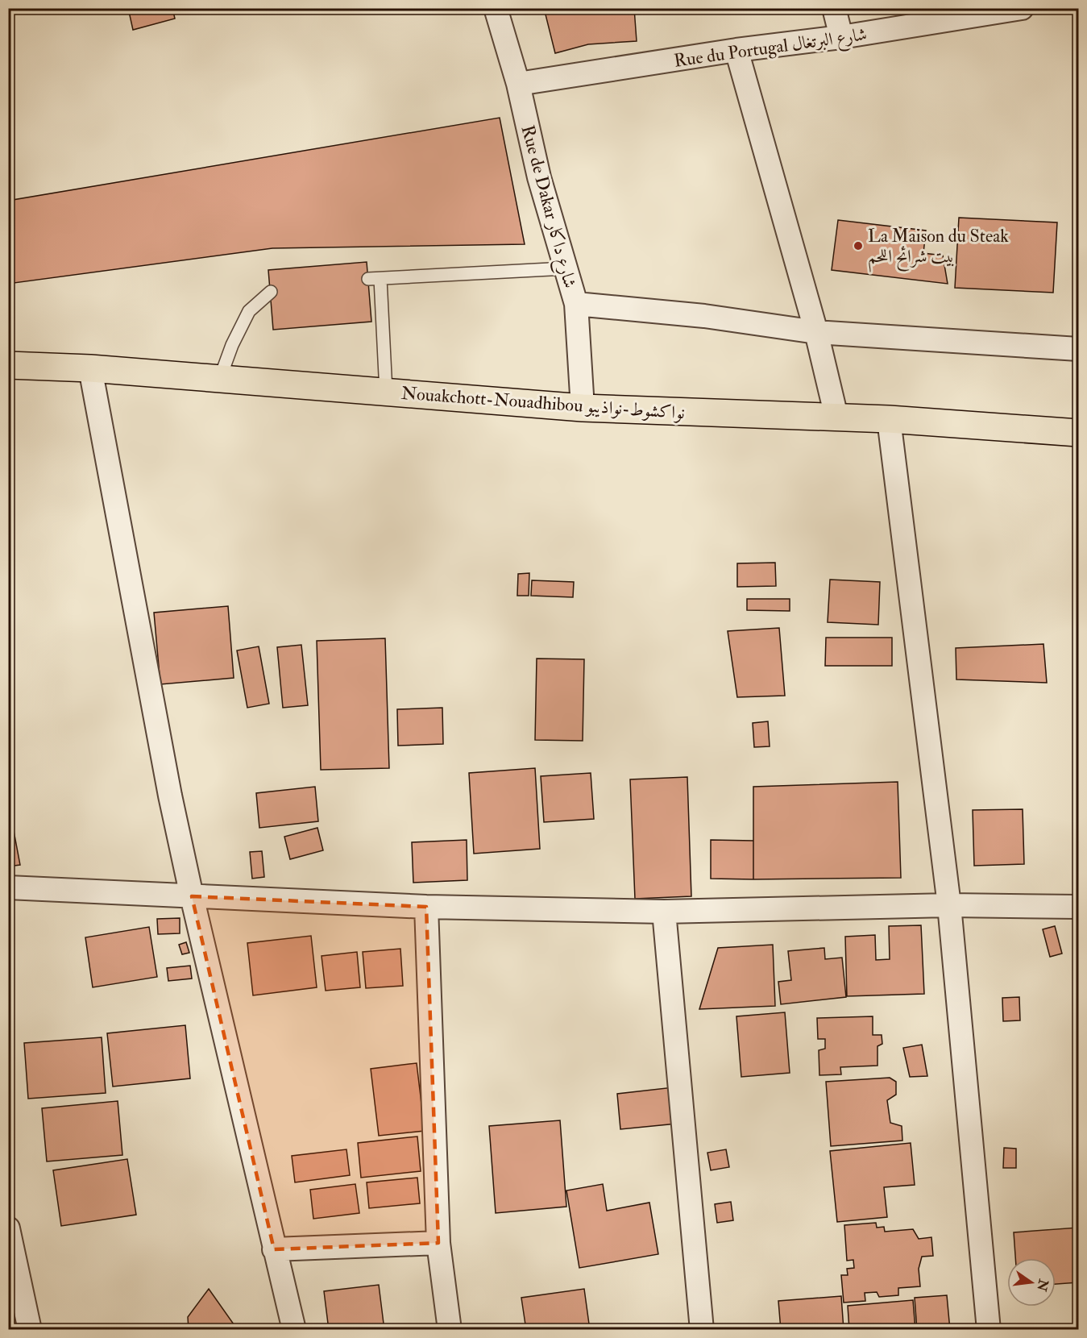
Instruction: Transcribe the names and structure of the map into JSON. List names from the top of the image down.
{
  "streets": {
    "highway": ["Nouakchott-Nouadhibou نواكشوط-نواذيبو"],
    "street": ["Rue du Portugal شارع البرتغال", "Rue de Dakar شارع داكار"]
  },
  "crossings": [
    ["Rue du Portugal شارع البرتغال", "Rue de Dakar شارع داكار"],
    ["Rue de Dakar شارع داكار", "Nouakchott-Nouadhibou نواكشوط-نواذيبو"]
  ],
  "places": ["La Maison du Steak بيت شرائح اللحم"],
  "north": "right"
}
